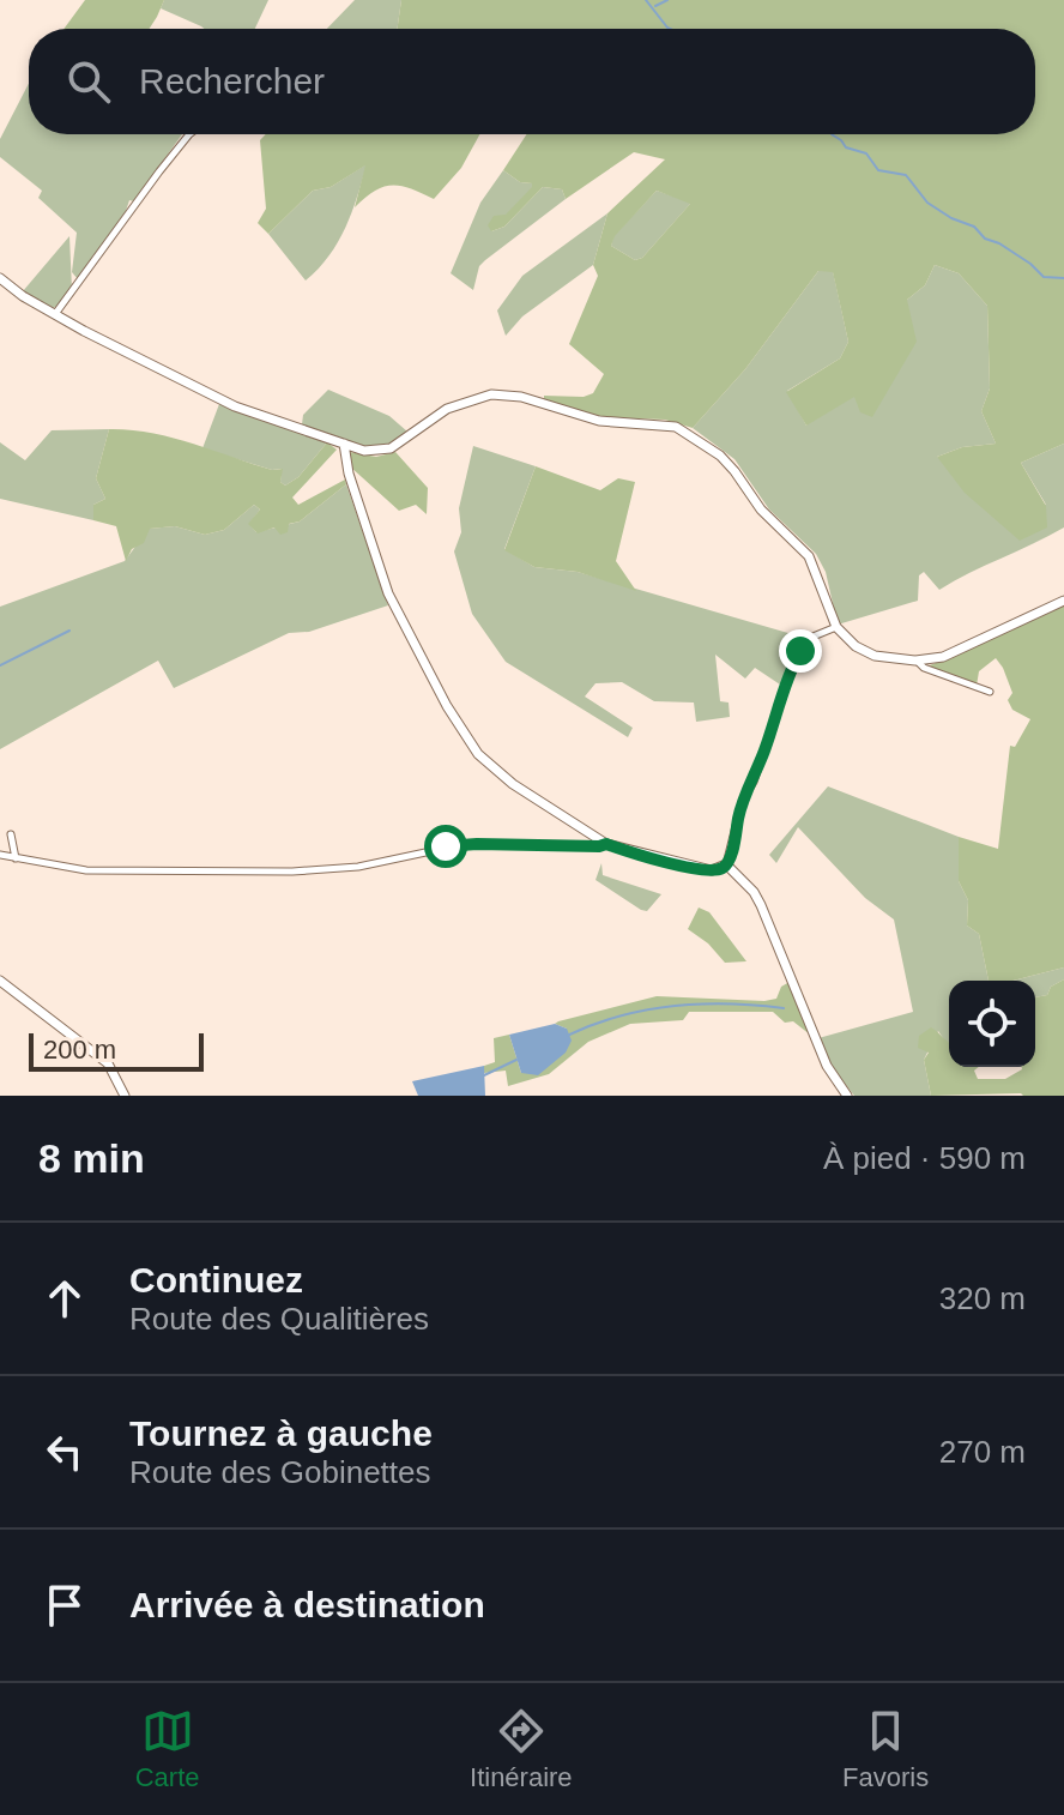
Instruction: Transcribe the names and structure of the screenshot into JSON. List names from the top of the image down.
{
  "scale_bar": "200 m",
  "page": {
    "search": "Rechercher",
    "scale": "200 m",
    "heading": ["8 min", "À pied · 590 m"],
    "list": [
      ["Continuez", "Route des Qualitières", "320 m"],
      ["Tournez à gauche", "Route des Gobinettes", "270 m"],
      "Arrivée à destination"
    ],
    "nav": ["Carte", "Itinéraire", "Favoris"]
  }
}
